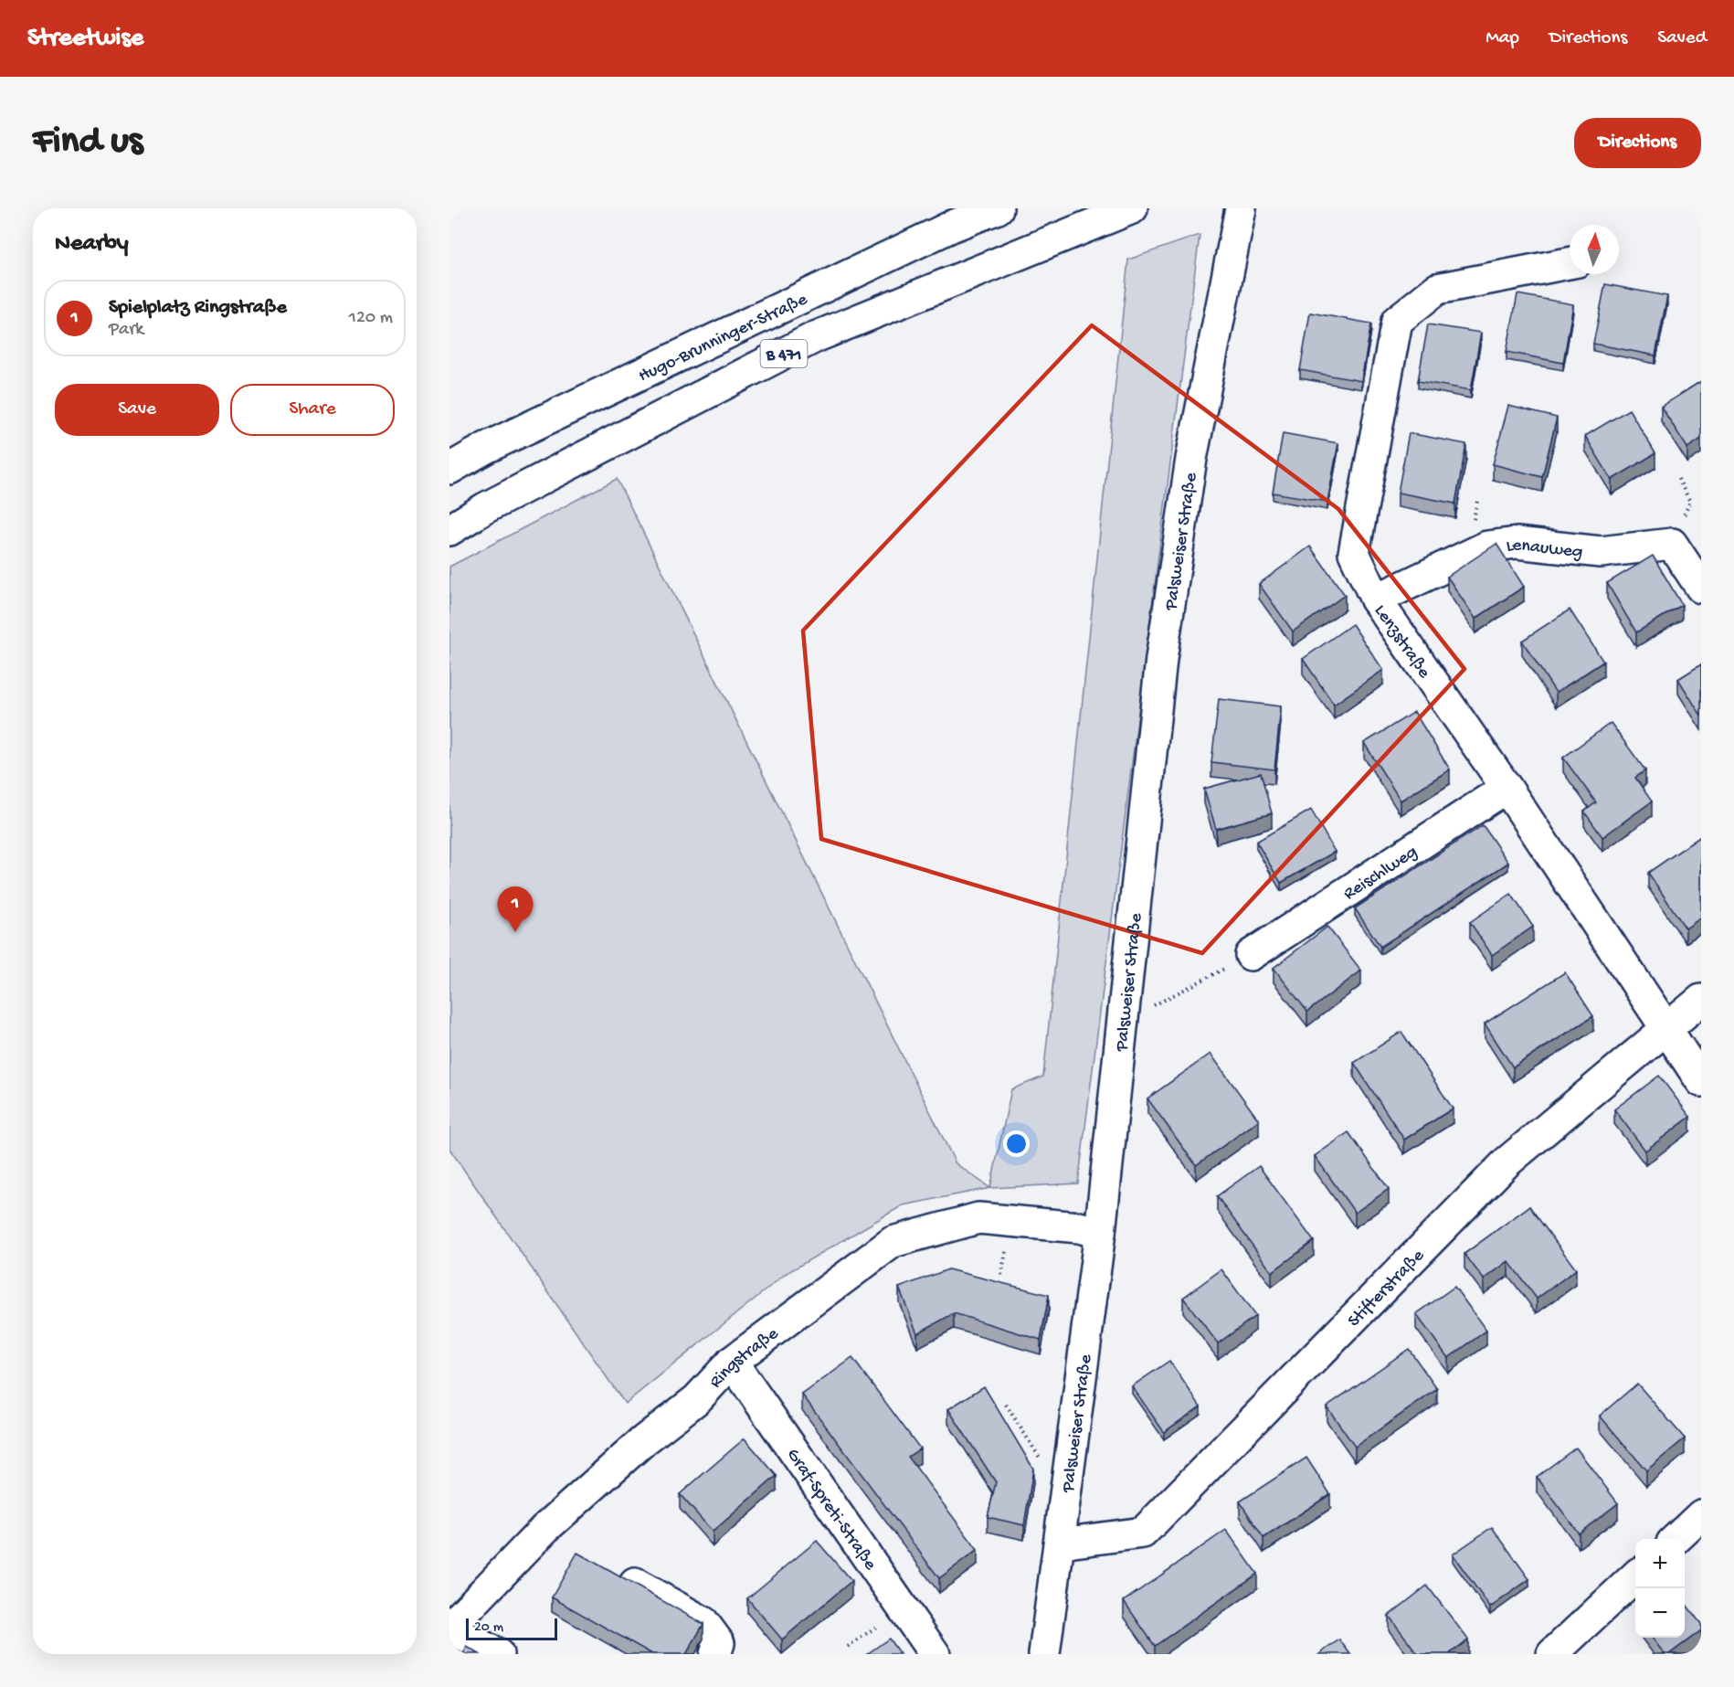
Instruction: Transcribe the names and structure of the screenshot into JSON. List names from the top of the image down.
{
  "streets": {
    "main road": [
      "Hugo-Brunninger-Straße",
      "B 471",
      "Palsweiser Straße",
      "Lenauweg",
      "Lenzstraße",
      "Reischlweg",
      "Stifterstraße",
      "Ringstraße",
      "Graf-Spreti-Straße"
    ]
  },
  "crossings": [
    ["Palsweiser Straße", "Stifterstraße"],
    ["Palsweiser Straße", "Ringstraße"],
    ["Lenauweg", "Lenzstraße"],
    ["Lenzstraße", "Reischlweg"],
    ["Lenzstraße", "Stifterstraße"],
    ["Ringstraße", "Graf-Spreti-Straße"]
  ],
  "scale_bar": "20 m",
  "north": "top",
  "page": {
    "header": "Streetwise",
    "nav": ["Map", "Directions", "Saved"],
    "buttons": [
      "Directions",
      ["Save", "Share"]
    ],
    "title": "Find us",
    "heading": "Nearby",
    "list": [
      {
        "mark": "1",
        "name": "Spielplatz Ringstraße",
        "note": "Park",
        "value": "120 m"
      }
    ],
    "pins": "1",
    "map_buttons": ["+", "−"],
    "scale": "20 m"
  }
}
